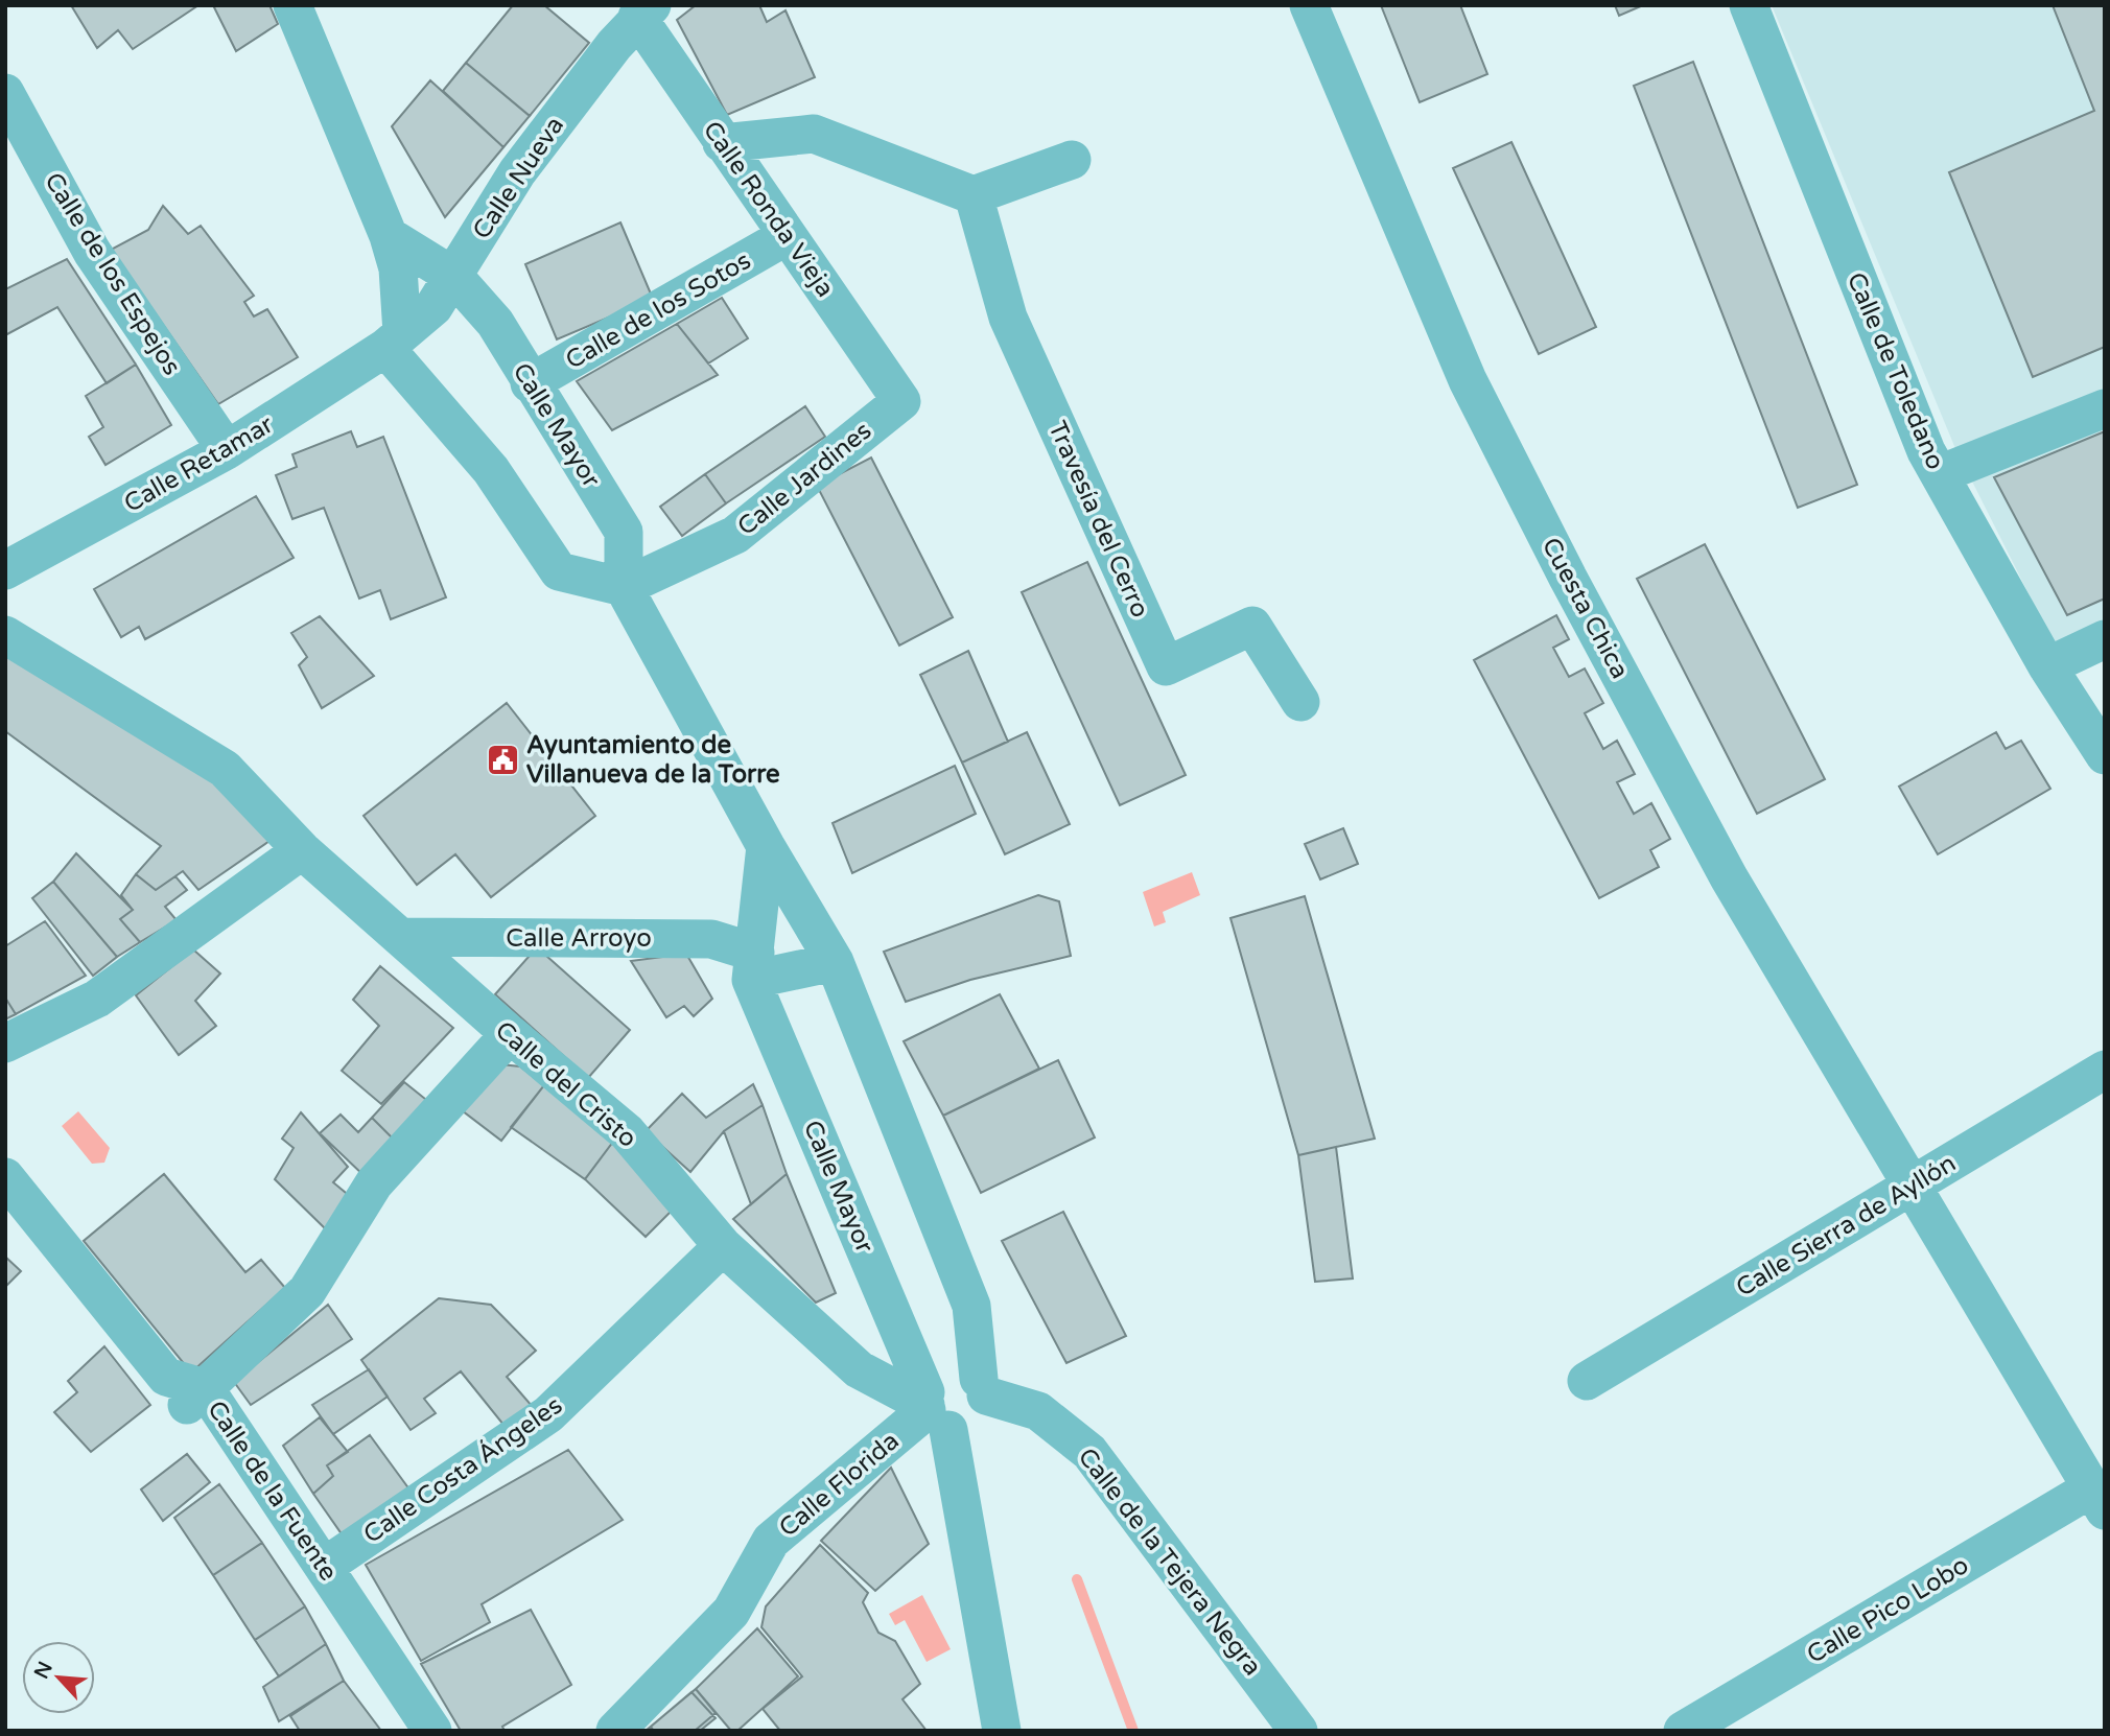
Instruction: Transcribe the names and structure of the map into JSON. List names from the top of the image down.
{
  "streets": {
    "street": [
      "Calle Nueva",
      "Calle Ronda Vieja",
      "Calle de los Espejos",
      "Calle de los Sotos",
      "Calle de Toledano",
      "Calle Mayor",
      "Calle Retamar",
      "Calle Jardines",
      "Travesía del Cerro",
      "Cuesta Chica",
      "Calle Arroyo",
      "Calle del Cristo",
      "Calle Sierra de Ayllón",
      "Calle Costa Ángeles",
      "Calle Florida",
      "Calle de la Fuente",
      "Calle de la Tejera Negra",
      "Calle Pico Lobo"
    ]
  },
  "crossings": [
    ["Calle Nueva", "Calle Ronda Vieja"],
    ["Calle Nueva", "Calle Mayor"],
    ["Calle Nueva", "Calle Retamar"],
    ["Calle Ronda Vieja", "Calle de los Sotos"],
    ["Calle Ronda Vieja", "Calle Jardines"],
    ["Calle de los Espejos", "Calle Retamar"],
    ["Calle de los Sotos", "Calle Mayor"],
    ["Calle Mayor", "Calle Jardines"],
    ["Calle Mayor", "Calle Arroyo"],
    ["Calle Mayor", "Calle del Cristo"],
    ["Calle Mayor", "Calle Florida"],
    ["Calle Mayor", "Calle de la Tejera Negra"],
    ["Cuesta Chica", "Calle Sierra de Ayllón"],
    ["Cuesta Chica", "Calle Pico Lobo"],
    ["Calle Arroyo", "Calle del Cristo"],
    ["Calle del Cristo", "Calle Costa Ángeles"],
    ["Calle del Cristo", "Calle Florida"],
    ["Calle del Cristo", "Calle de la Tejera Negra"],
    ["Calle Costa Ángeles", "Calle de la Fuente"],
    ["Calle Florida", "Calle de la Tejera Negra"]
  ],
  "places": {
    "public building": ["Ayuntamiento de Villanueva de la Torre"]
  },
  "north": "top left"
}
